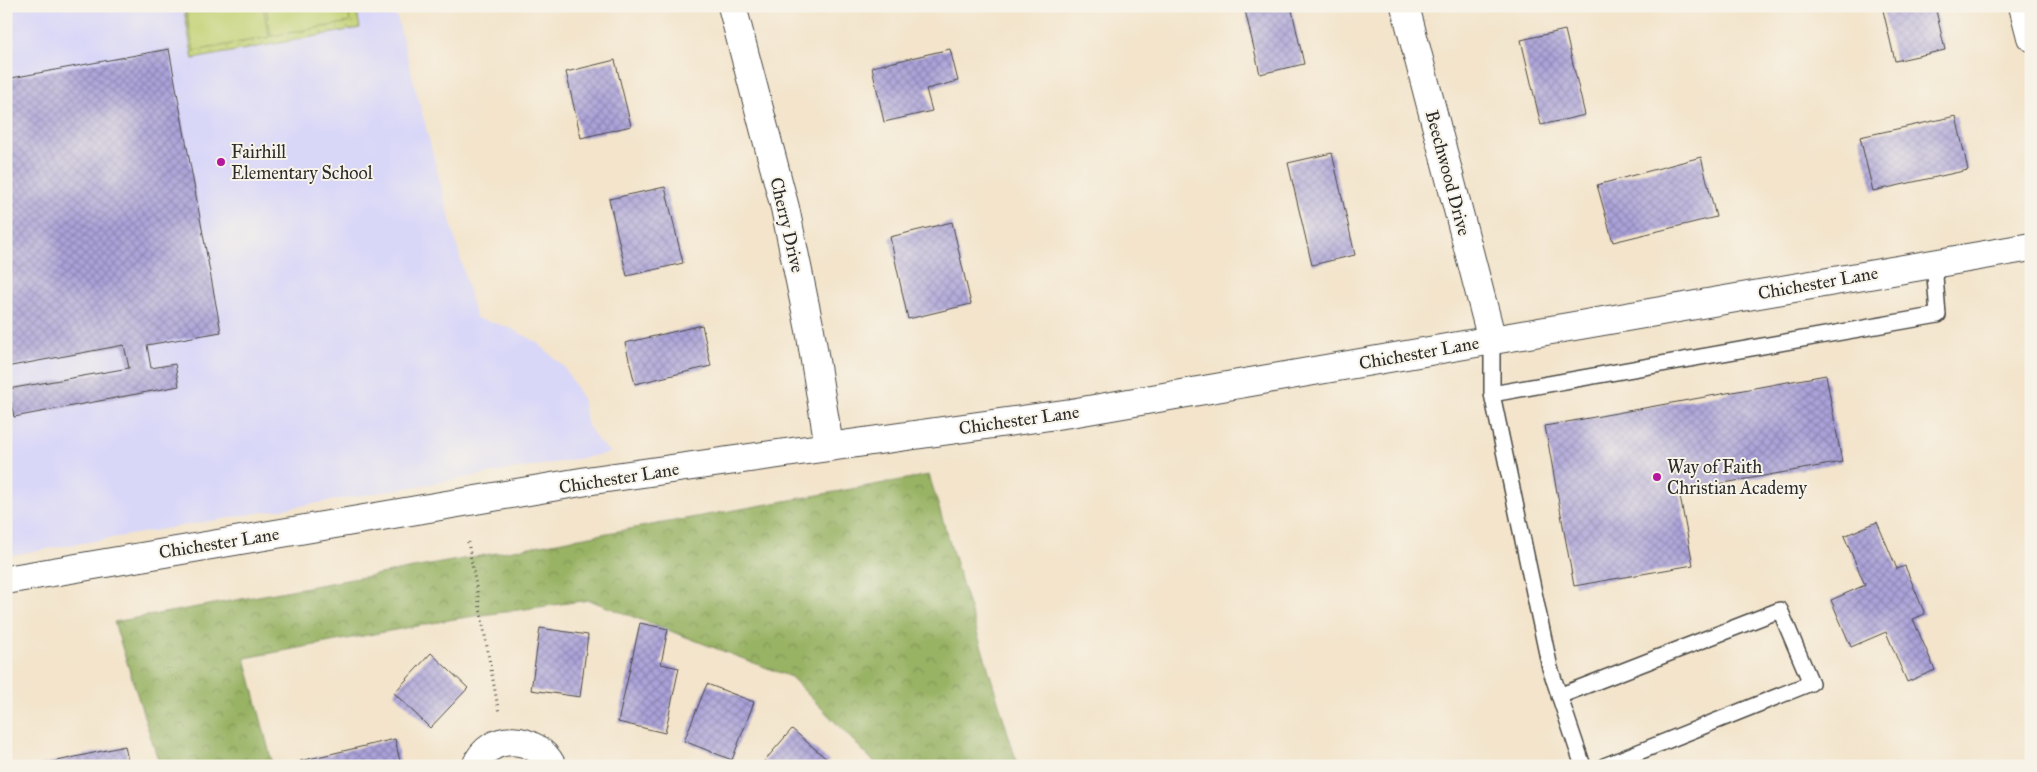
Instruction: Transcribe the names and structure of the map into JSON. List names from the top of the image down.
{
  "streets": {
    "street": ["Beechwood Drive", "Cherry Drive", "Chichester Lane"]
  },
  "crossings": [
    ["Beechwood Drive", "Chichester Lane"],
    ["Cherry Drive", "Chichester Lane"]
  ],
  "places": ["Fairhill Elementary School", "Way of Faith Christian Academy"]
}
